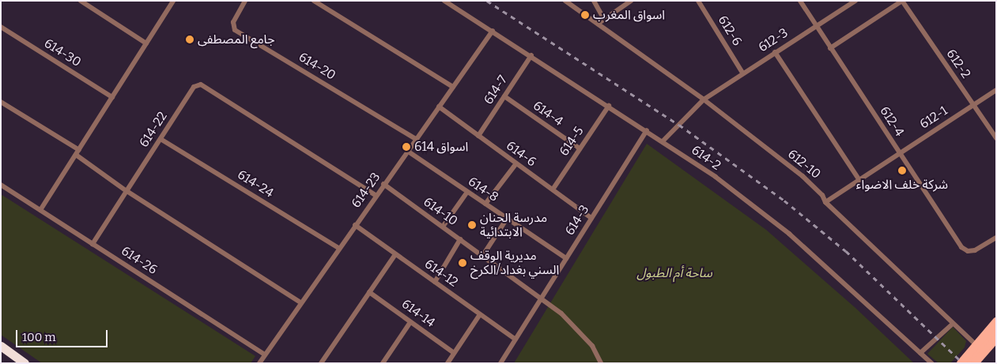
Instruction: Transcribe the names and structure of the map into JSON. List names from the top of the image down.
{
  "streets": {
    "street": [
      "612-6",
      "612-3",
      "614-30",
      "612-2",
      "614-20",
      "614-7",
      "614-4",
      "612-1",
      "612-4",
      "614-22",
      "614-5",
      "614-6",
      "614-2",
      "612-10",
      "614-24",
      "614-8",
      "614-23",
      "614-10",
      "614-3",
      "614-26",
      "614-12",
      "614-14"
    ]
  },
  "crossings": [
    ["612-6", "612-3"],
    ["612-3", "612-4"],
    ["612-3", "614-2"],
    ["612-3", "612-10"],
    ["612-2", "612-1"],
    ["614-20", "614-23"],
    ["614-7", "614-4"],
    ["614-7", "614-6"],
    ["614-7", "614-2"],
    ["614-4", "614-5"],
    ["612-1", "612-4"],
    ["612-1", "612-10"],
    ["614-22", "614-24"],
    ["614-22", "614-23"],
    ["614-22", "614-26"],
    ["614-5", "614-6"],
    ["614-5", "614-2"],
    ["614-6", "614-23"],
    ["614-6", "614-3"],
    ["614-2", "614-23"],
    ["614-2", "614-3"],
    ["614-24", "614-23"],
    ["614-8", "614-23"],
    ["614-8", "614-3"],
    ["614-23", "614-10"],
    ["614-23", "614-26"],
    ["614-23", "614-12"],
    ["614-10", "614-3"],
    ["614-3", "614-12"]
  ],
  "parks": ["ساحة أم الطبول"],
  "places": [
    "اسواق المغرب",
    "جامع المصطفى",
    "اسواق 614",
    "شركة خلف الاضواء",
    "مدرسة الحنان الابتدائية",
    "مديرية الوقف السني بغداد/الكرخ"
  ],
  "scale_bar": "100 m"
}
